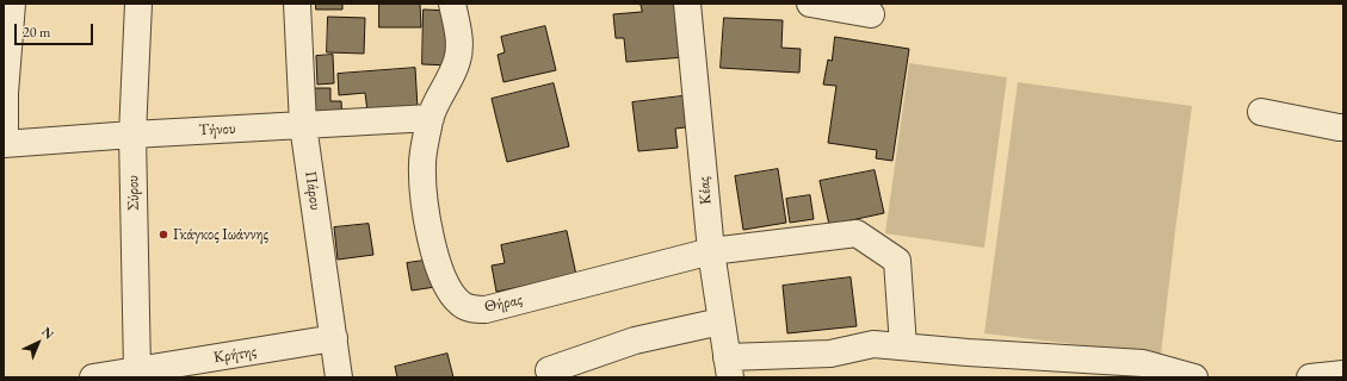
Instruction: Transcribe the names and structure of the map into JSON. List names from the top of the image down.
{
  "streets": {
    "street": [
      "Τήνου",
      "Πάρου",
      "Κέας",
      "Σύρου",
      "Θήρας",
      "Κρήτης"
    ]
  },
  "crossings": [
    ["Τήνου", "Πάρου"],
    ["Τήνου", "Σύρου"],
    ["Τήνου", "Θήρας"],
    ["Πάρου", "Κρήτης"],
    ["Κέας", "Θήρας"],
    ["Σύρου", "Κρήτης"]
  ],
  "places": ["Γκάγκος Ιωάννης"],
  "scale_bar": "20 m",
  "north": "top right"
}
